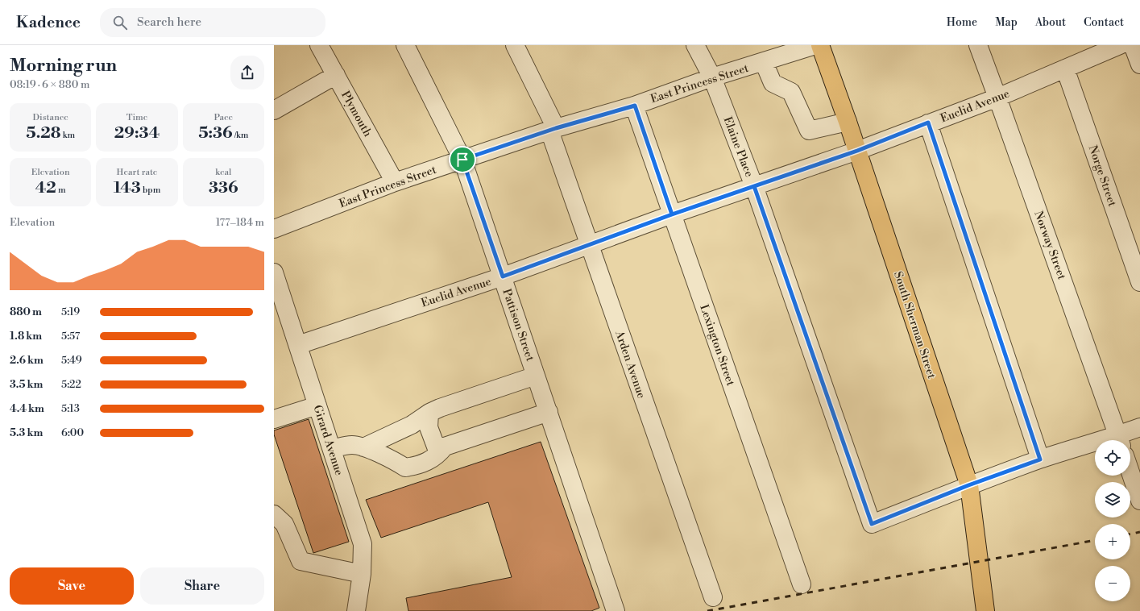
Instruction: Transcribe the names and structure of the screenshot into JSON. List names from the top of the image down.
{
  "streets": {
    "main road": ["South Sherman Street"],
    "street": [
      "East Princess Street",
      "Euclid Avenue",
      "Plymouth",
      "Elaine Place",
      "Norge Street",
      "Norway Street",
      "Pattison Street",
      "Lexington Street",
      "Arden Avenue",
      "Girard Avenue"
    ]
  },
  "crossings": [
    ["East Princess Street", "Plymouth"],
    ["East Princess Street", "Elaine Place"],
    ["East Princess Street", "Pattison Street"],
    ["East Princess Street", "Lexington Street"],
    ["East Princess Street", "Arden Avenue"],
    ["Euclid Avenue", "Elaine Place"],
    ["Euclid Avenue", "Norge Street"],
    ["Euclid Avenue", "Norway Street"],
    ["Euclid Avenue", "Pattison Street"],
    ["Euclid Avenue", "South Sherman Street"],
    ["Euclid Avenue", "Lexington Street"],
    ["Euclid Avenue", "Arden Avenue"],
    ["Euclid Avenue", "Girard Avenue"],
    ["Elaine Place", "South Sherman Street"]
  ],
  "page": {
    "header": "Kadence",
    "search": "Search here",
    "nav": [
      "Home",
      "Map",
      "About",
      "Contact"
    ],
    "heading": ["Morning run", "08:19 · 6 × 880 m"],
    "stats": [
      ["Distance", "5.28 km"],
      ["Time", "29:34"],
      ["Pace", "5:36 /km"],
      ["Elevation", "42 m"],
      ["Heart rate", "143 bpm"],
      ["kcal", "336"]
    ],
    "chart": ["Elevation", "177–184 m"],
    "list": [
      {
        "name": "880 m",
        "note": "5:19"
      },
      {
        "name": "1.8 km",
        "note": "5:57"
      },
      {
        "name": "2.6 km",
        "note": "5:49"
      },
      {
        "name": "3.5 km",
        "note": "5:22"
      },
      {
        "name": "4.4 km",
        "note": "5:13"
      },
      {
        "name": "5.3 km",
        "note": "6:00"
      }
    ],
    "map_buttons": ["+", "−"],
    "buttons": ["Save", "Share"]
  }
}
